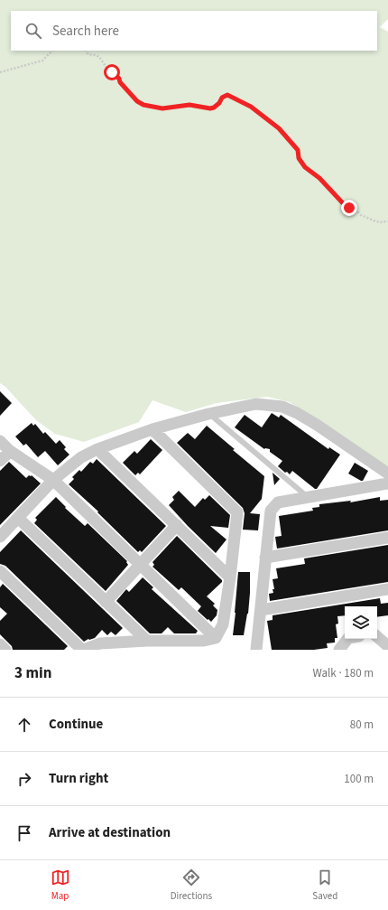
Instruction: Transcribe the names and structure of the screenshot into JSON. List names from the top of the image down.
{
  "page": {
    "search": "Search here",
    "heading": ["3 min", "Walk · 180 m"],
    "list": [
      ["Continue", "80 m"],
      ["Turn right", "100 m"],
      "Arrive at destination"
    ],
    "nav": ["Map", "Directions", "Saved"]
  }
}
